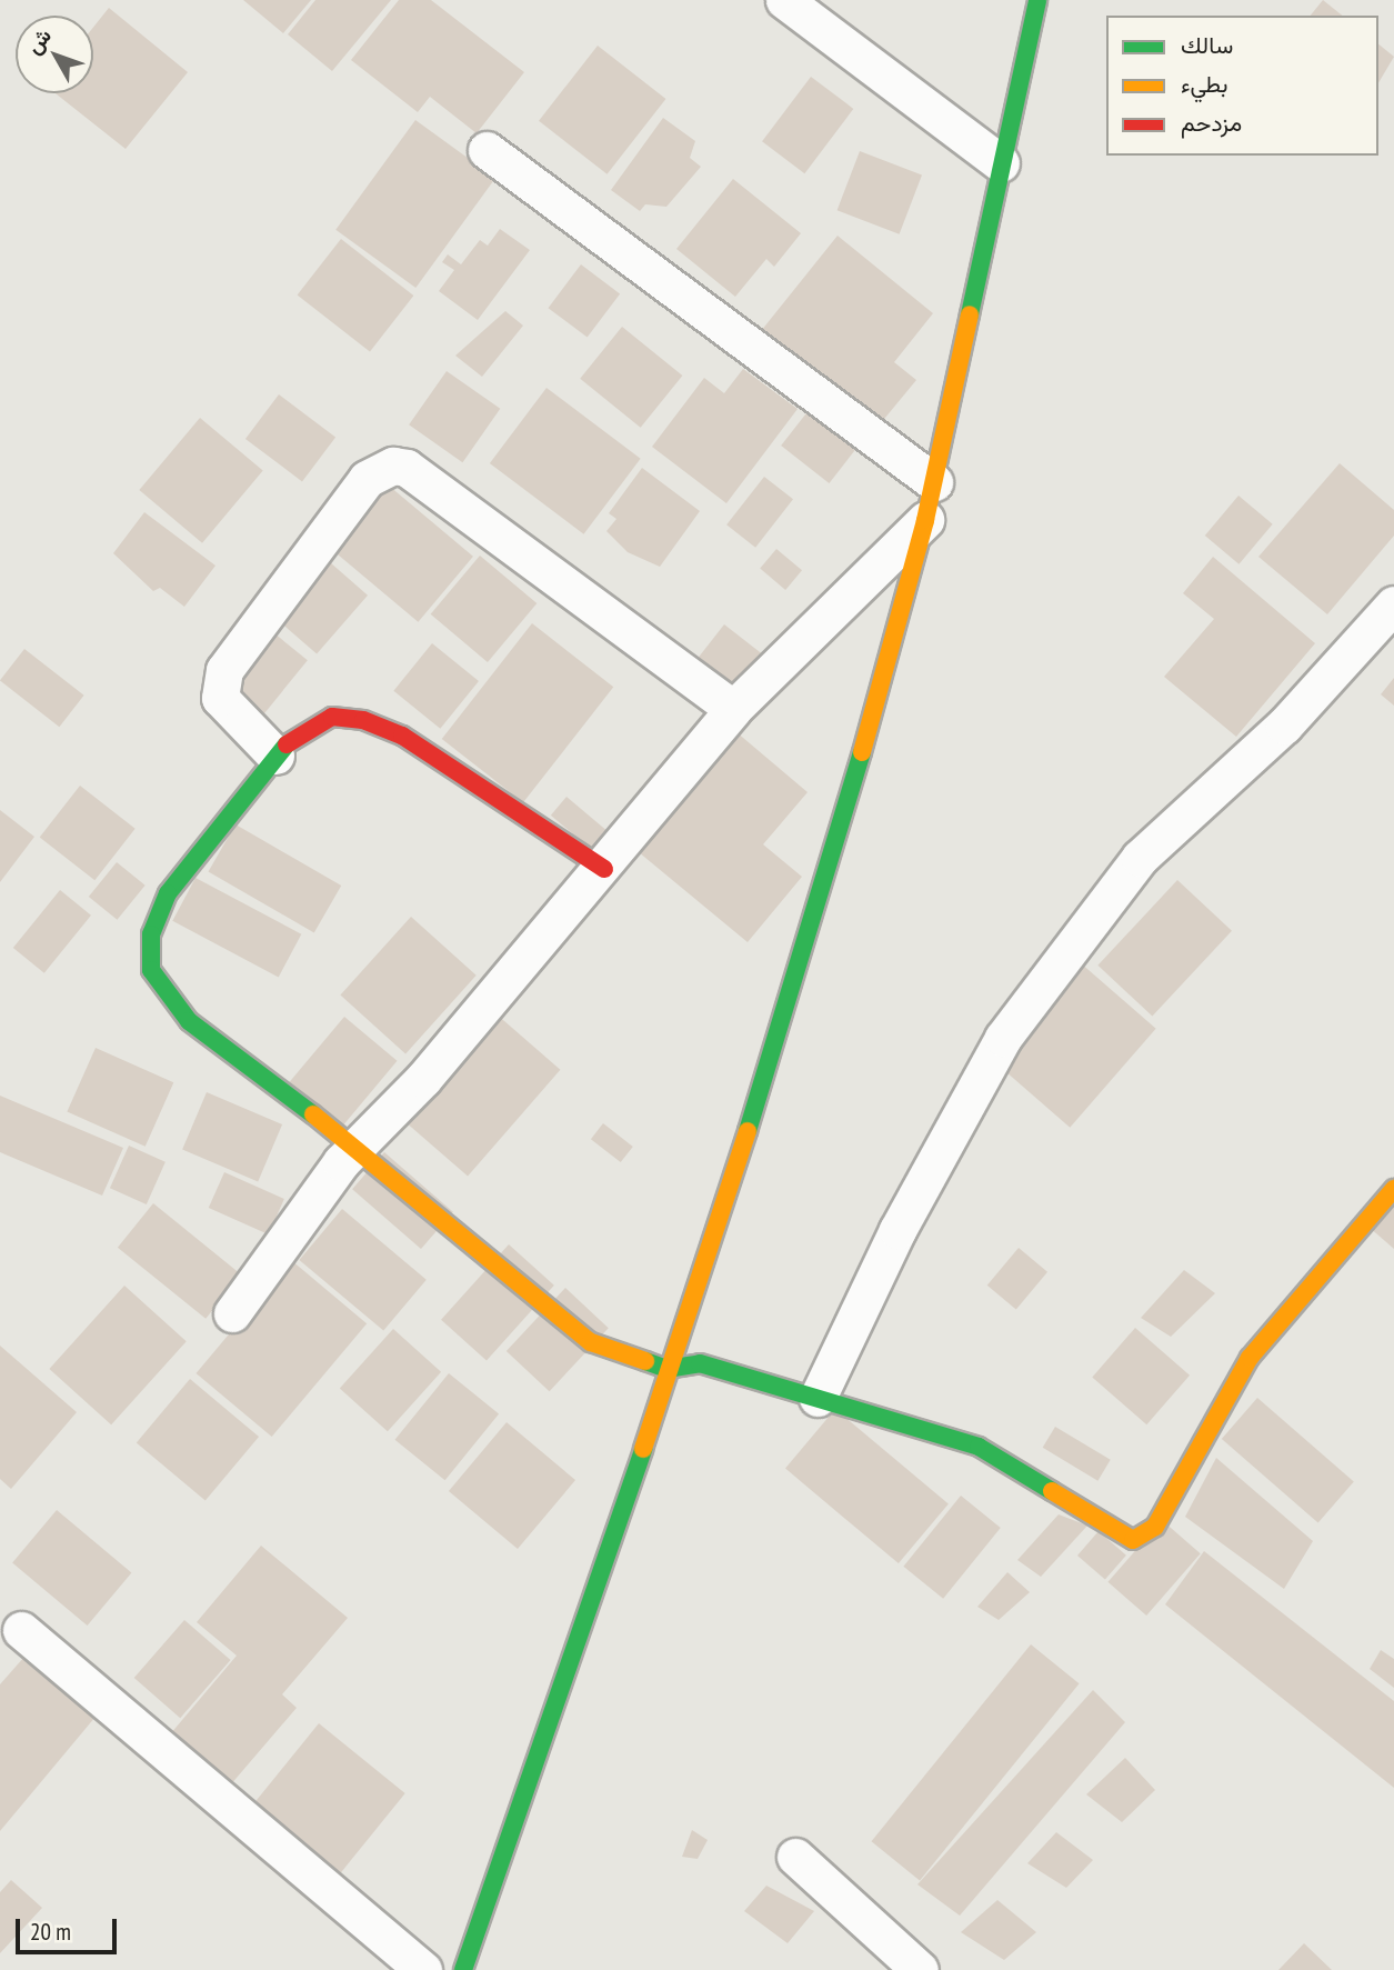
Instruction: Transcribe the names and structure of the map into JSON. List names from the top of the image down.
{
  "legend": ["سالك", "بطيء", "مزدحم"],
  "scale_bar": "20 m",
  "north": "top left"
}
